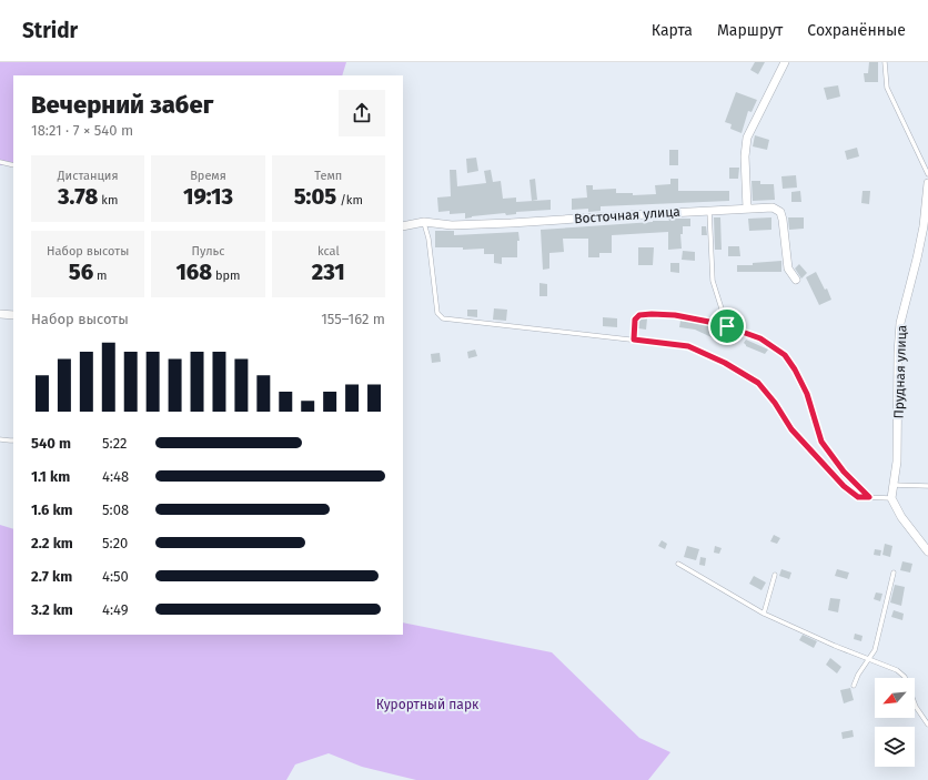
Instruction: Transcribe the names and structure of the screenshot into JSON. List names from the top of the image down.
{
  "streets": {
    "street": ["Восточная улица", "Прудная улица"]
  },
  "parks": ["Курортный парк"],
  "north": "bottom left",
  "page": {
    "header": "Stridr",
    "nav": ["Карта", "Маршрут", "Сохранённые"],
    "heading": ["Вечерний забег", "18:21 · 7 × 540 m"],
    "stats": [
      ["Дистанция", "3.78 km"],
      ["Время", "19:13"],
      ["Темп", "5:05 /km"],
      ["Набор высоты", "56 m"],
      ["Пульс", "168 bpm"],
      ["kcal", "231"]
    ],
    "chart": ["Набор высоты", "155–162 m"],
    "list": [
      {
        "name": "540 m",
        "note": "5:22"
      },
      {
        "name": "1.1 km",
        "note": "4:48"
      },
      {
        "name": "1.6 km",
        "note": "5:08"
      },
      {
        "name": "2.2 km",
        "note": "5:20"
      },
      {
        "name": "2.7 km",
        "note": "4:50"
      },
      {
        "name": "3.2 km",
        "note": "4:49"
      }
    ]
  }
}
